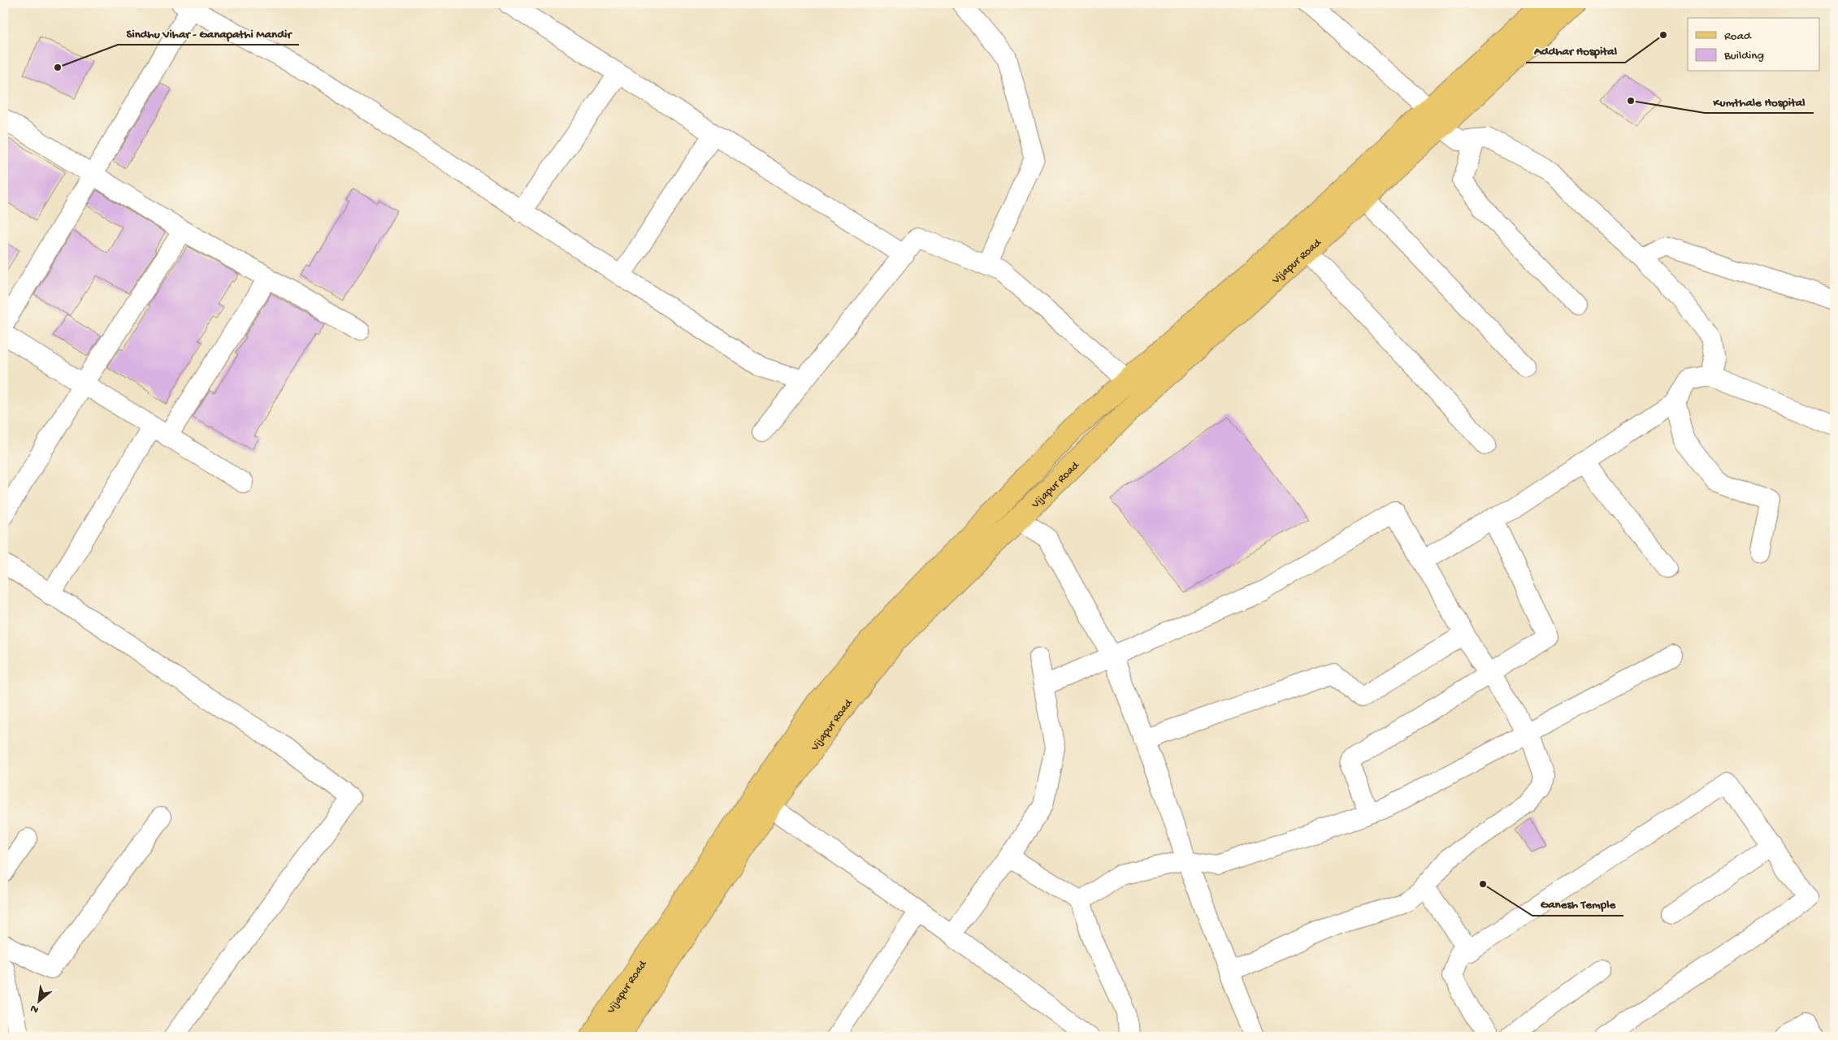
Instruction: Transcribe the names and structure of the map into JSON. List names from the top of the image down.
{
  "streets": {
    "main road": ["Vijapur Road"]
  },
  "places": [
    "Addhar Hospital",
    "Sindhu Vihar - Ganapathi Mandir",
    "Kumthale Hospital",
    "Ganesh Temple"
  ],
  "legend": ["Road", "Building"],
  "north": "bottom left"
}
